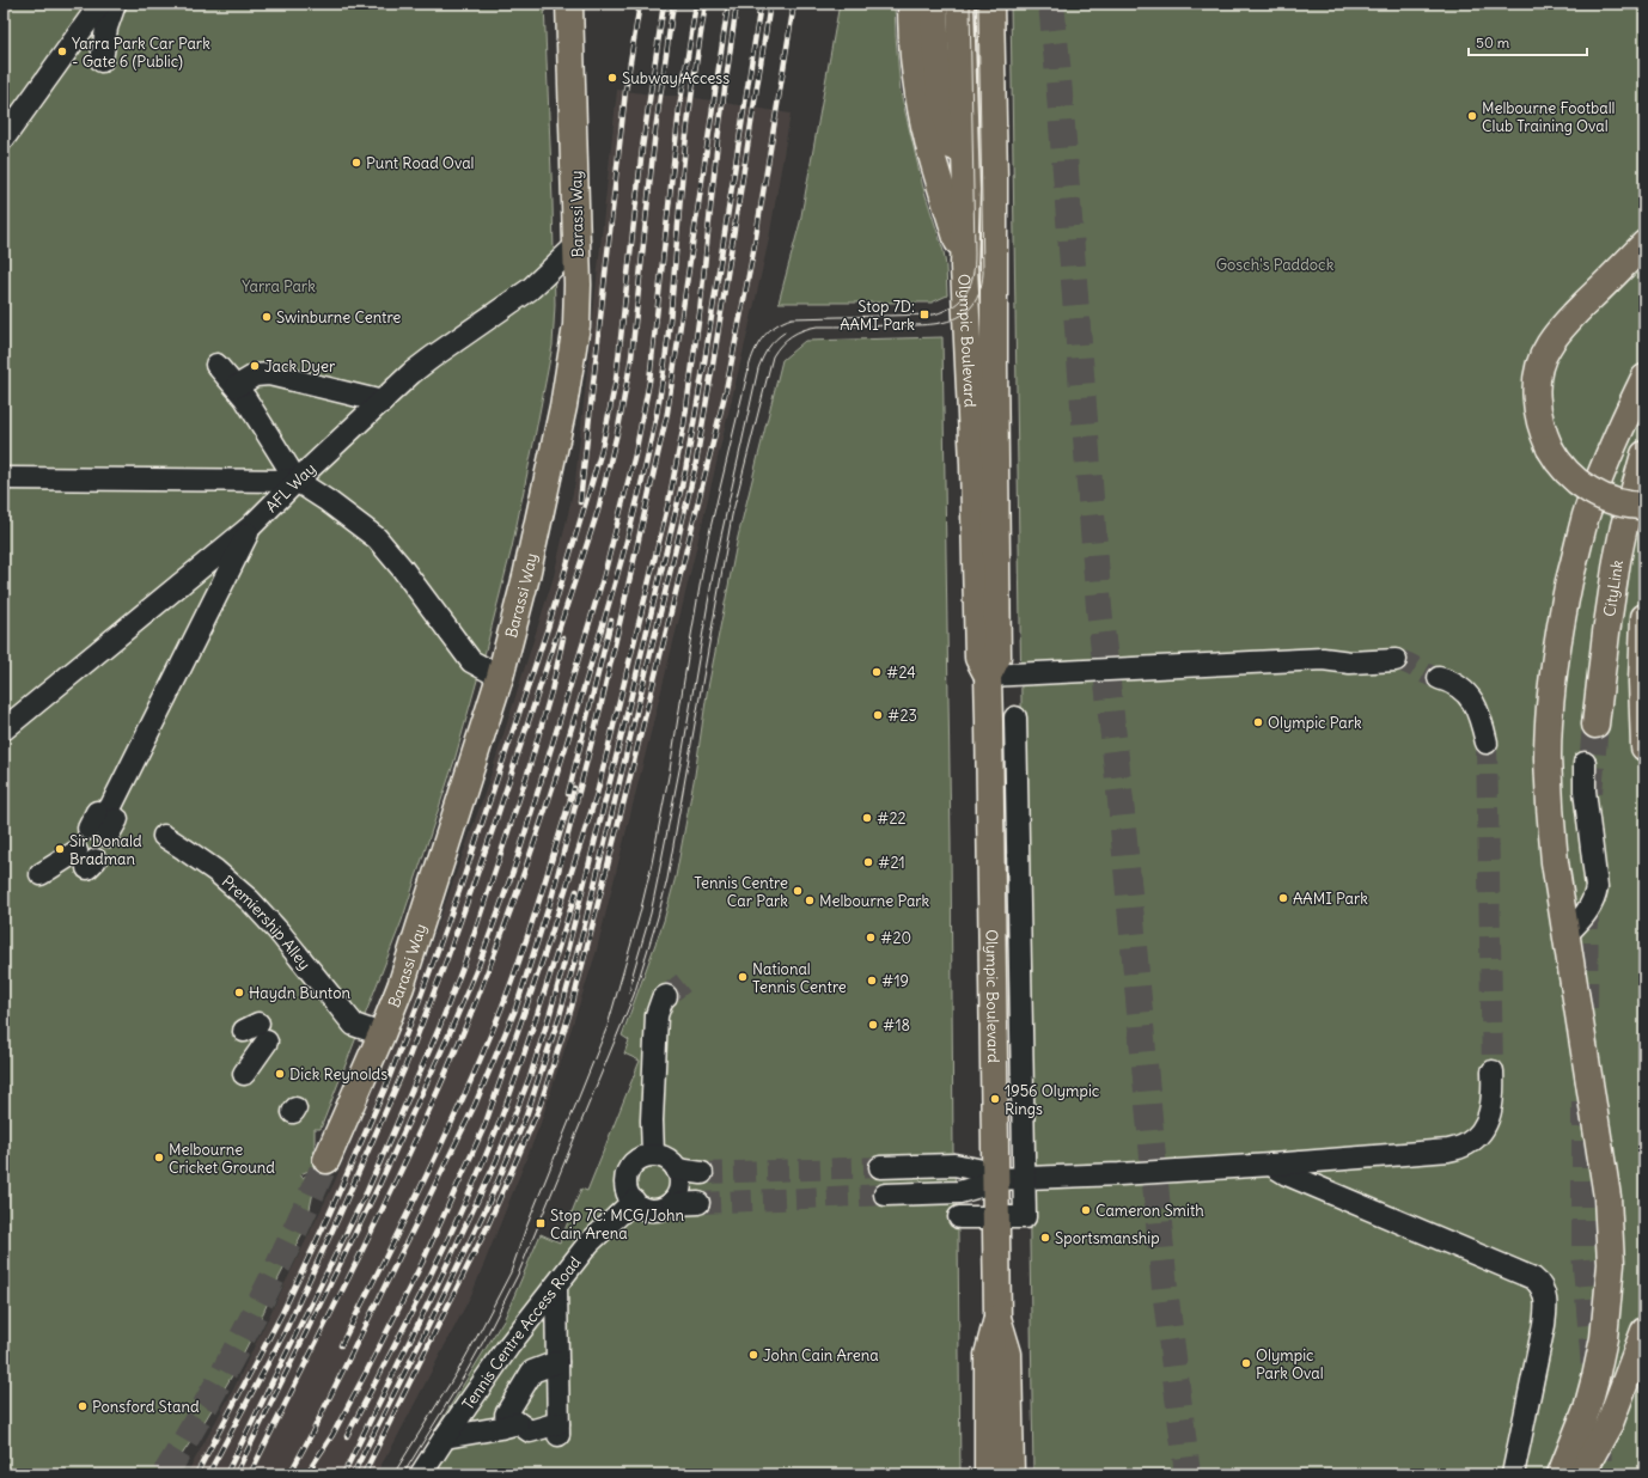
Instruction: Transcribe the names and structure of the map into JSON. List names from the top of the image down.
{
  "streets": {
    "main road": ["Barassi Way", "Olympic Boulevard", "CityLink"],
    "street": ["AFL Way", "Premiership Alley", "Tennis Centre Access Road"]
  },
  "crossings": [
    ["Barassi Way", "AFL Way"],
    ["Barassi Way", "Premiership Alley"]
  ],
  "parks": ["Gosch's Paddock", "Yarra Park"],
  "places": {
    "other": [
      "Yarra Park Car Park - Gate 6 (Public)",
      "Subway Access",
      "Melbourne Football Club Training Oval",
      "Punt Road Oval",
      "Swinburne Centre",
      "Jack Dyer",
      "#24",
      "#23",
      "Olympic Park",
      "#22",
      "Sir Donald Bradman",
      "#21",
      "Tennis Centre Car Park",
      "AAMI Park",
      "Melbourne Park",
      "#20",
      "National Tennis Centre",
      "#19",
      "Haydn Bunton",
      "#18",
      "Dick Reynolds",
      "1956 Olympic Rings",
      "Melbourne Cricket Ground",
      "Cameron Smith",
      "Sportsmanship",
      "John Cain Arena",
      "Olympic Park Oval",
      "Ponsford Stand"
    ],
    "transit": ["Stop 7D: AAMI Park", "Stop 7C: MCG/John Cain Arena"]
  },
  "scale_bar": "50 m"
}
